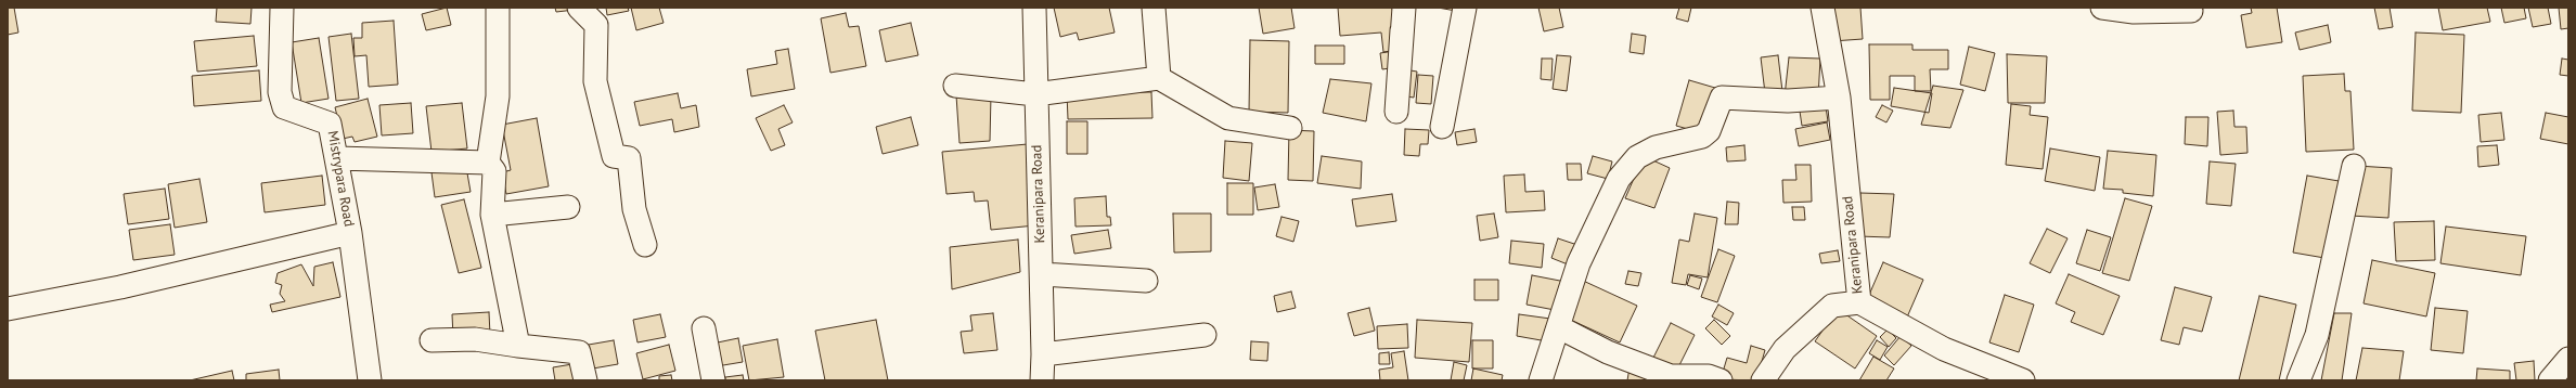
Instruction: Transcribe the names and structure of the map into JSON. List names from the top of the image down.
{
  "streets": {
    "street": ["Mistrypara Road", "Keranipara Road"]
  }
}
